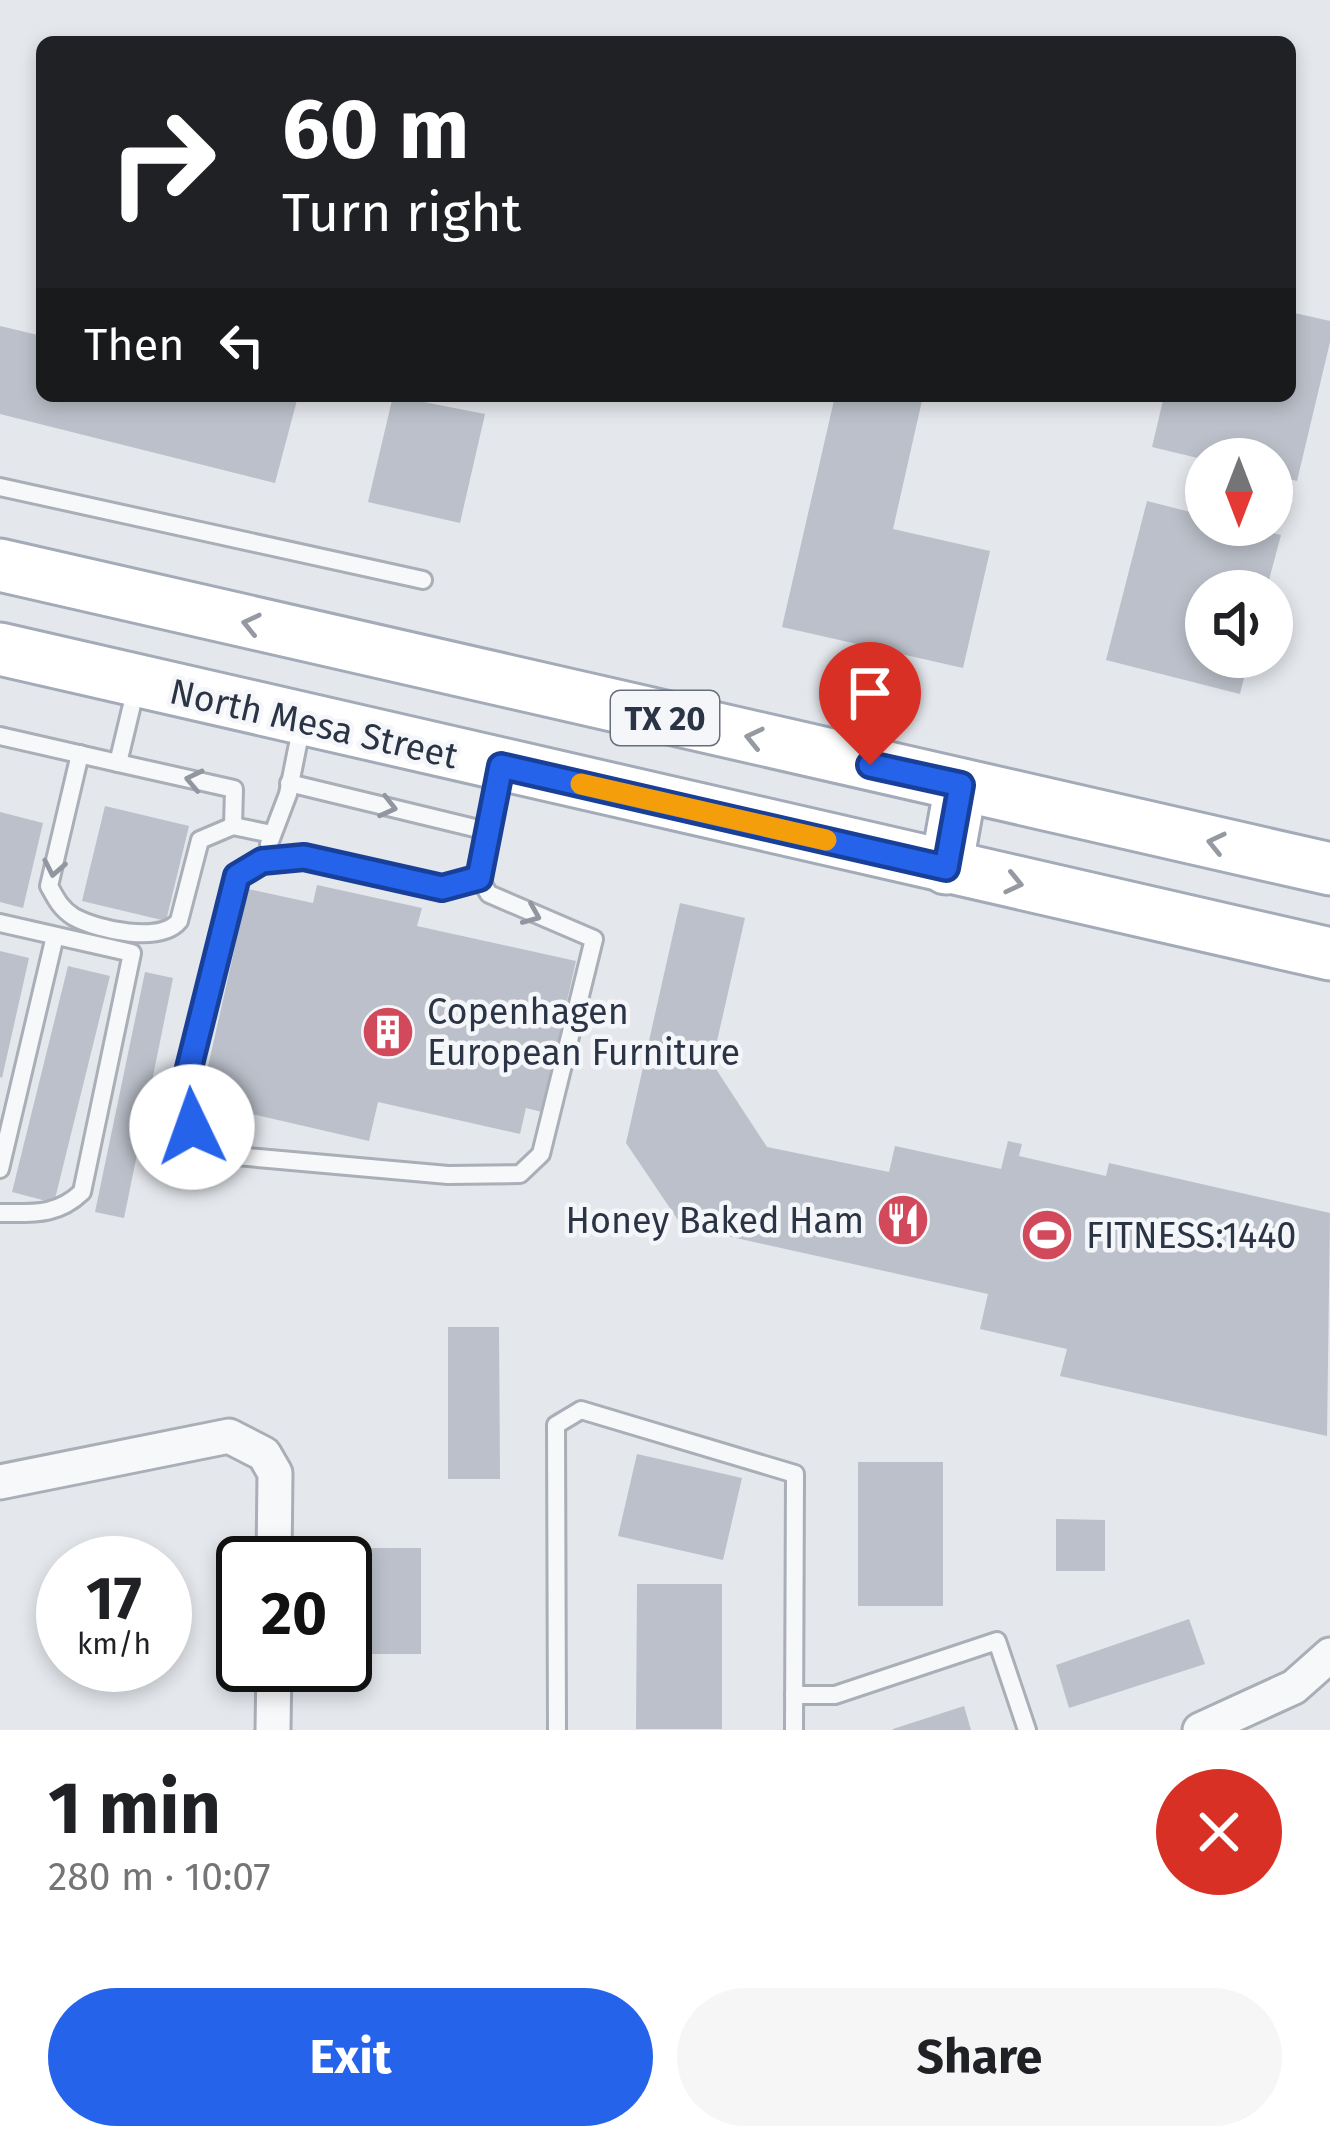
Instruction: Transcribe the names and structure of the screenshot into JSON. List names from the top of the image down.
{
  "streets": {
    "main road": ["TX 20", "North Mesa Street"]
  },
  "places": {
    "building": ["Copenhagen European Furniture"],
    "restaurant": ["Honey Baked Ham"],
    "sports": ["FITNESS:1440"]
  },
  "north": "bottom",
  "page": {
    "turn": ["60 m", "Turn right"],
    "then": "Then",
    "speed": "17 km/h",
    "limit": "20",
    "heading": ["1 min", "280 m · 10:07"],
    "buttons": ["Exit", "Share"]
  }
}
